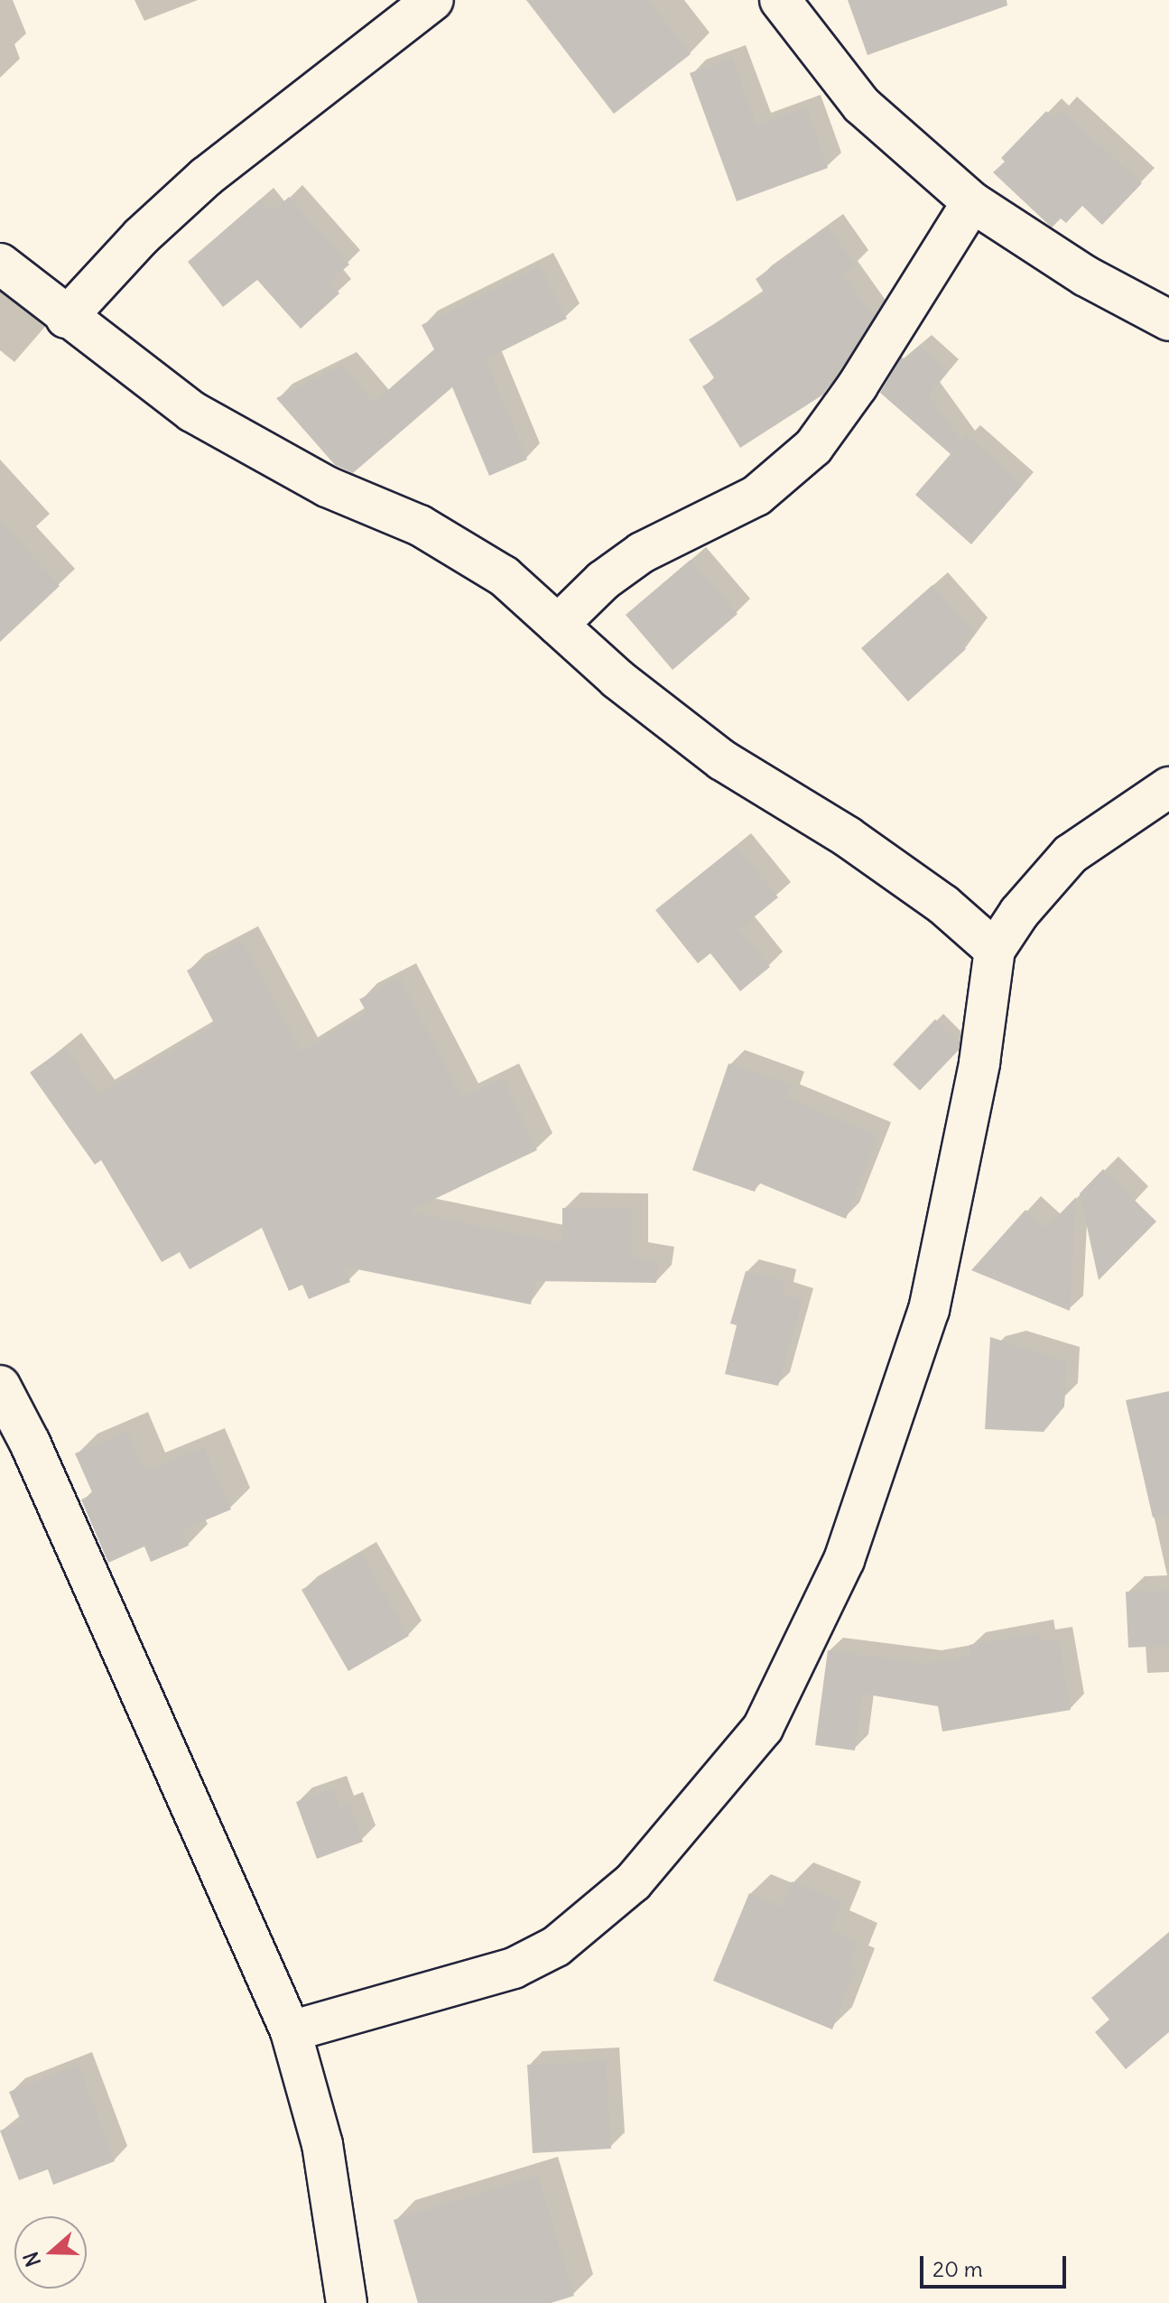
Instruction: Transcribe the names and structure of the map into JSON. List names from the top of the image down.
{
  "scale_bar": "20 m",
  "north": "left"
}
